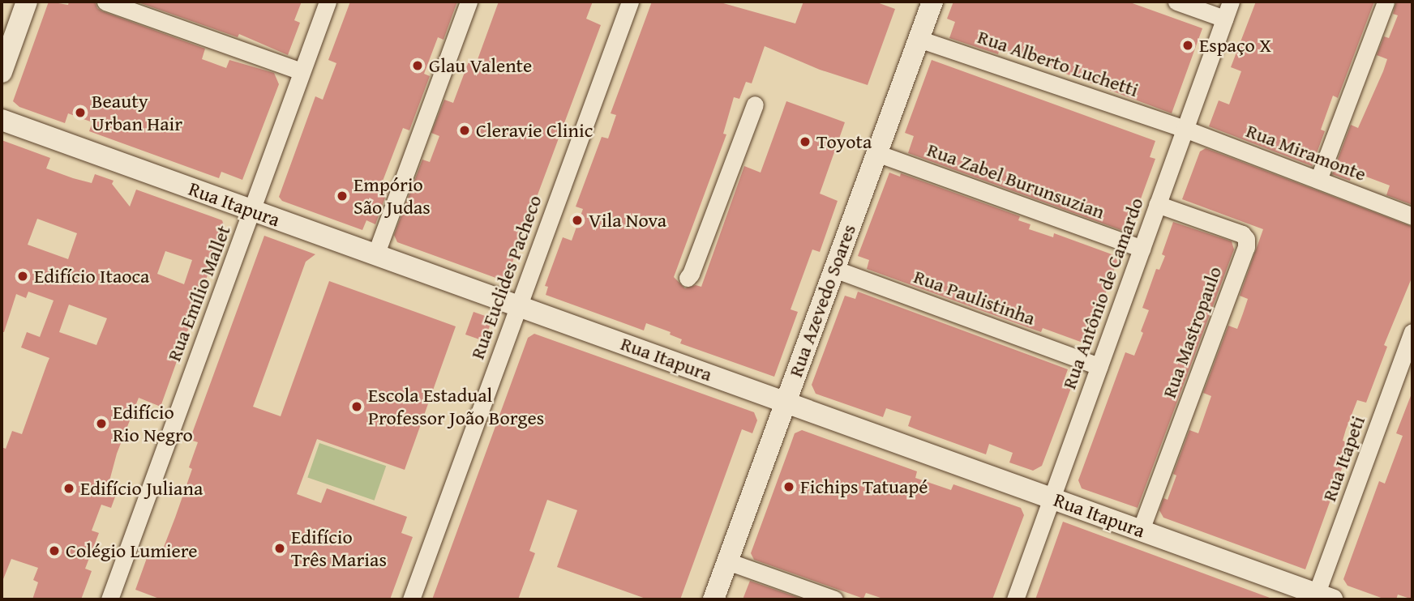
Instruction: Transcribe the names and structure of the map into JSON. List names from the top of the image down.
{
  "streets": {
    "street": [
      "Rua Alberto Luchetti",
      "Rua Miramonte",
      "Rua Zabel Burunsuzian",
      "Rua Itapura",
      "Rua Euclides Pacheco",
      "Rua Emílio Mallet",
      "Rua Antônio de Camardo",
      "Rua Paulistinha",
      "Rua Azevedo Soares",
      "Rua Mastropaulo",
      "Rua Itapeti"
    ]
  },
  "crossings": [
    ["Rua Alberto Luchetti", "Rua Miramonte"],
    ["Rua Alberto Luchetti", "Rua Antônio de Camardo"],
    ["Rua Alberto Luchetti", "Rua Azevedo Soares"],
    ["Rua Miramonte", "Rua Antônio de Camardo"],
    ["Rua Zabel Burunsuzian", "Rua Antônio de Camardo"],
    ["Rua Zabel Burunsuzian", "Rua Azevedo Soares"],
    ["Rua Itapura", "Rua Euclides Pacheco"],
    ["Rua Itapura", "Rua Emílio Mallet"],
    ["Rua Itapura", "Rua Antônio de Camardo"],
    ["Rua Itapura", "Rua Azevedo Soares"],
    ["Rua Itapura", "Rua Mastropaulo"],
    ["Rua Itapura", "Rua Itapeti"],
    ["Rua Antônio de Camardo", "Rua Paulistinha"],
    ["Rua Antônio de Camardo", "Rua Mastropaulo"],
    ["Rua Paulistinha", "Rua Azevedo Soares"]
  ],
  "places": [
    "Espaço X",
    "Glau Valente",
    "Beauty Urban Hair",
    "Cleravie Clinic",
    "Toyota",
    "Empório São Judas",
    "Vila Nova",
    "Edifício Itaoca",
    "Escola Estadual Professor João Borges",
    "Edifício Rio Negro",
    "Fichips Tatuapé",
    "Edifício Juliana",
    "Edifício Três Marias",
    "Colégio Lumiere"
  ]
}
